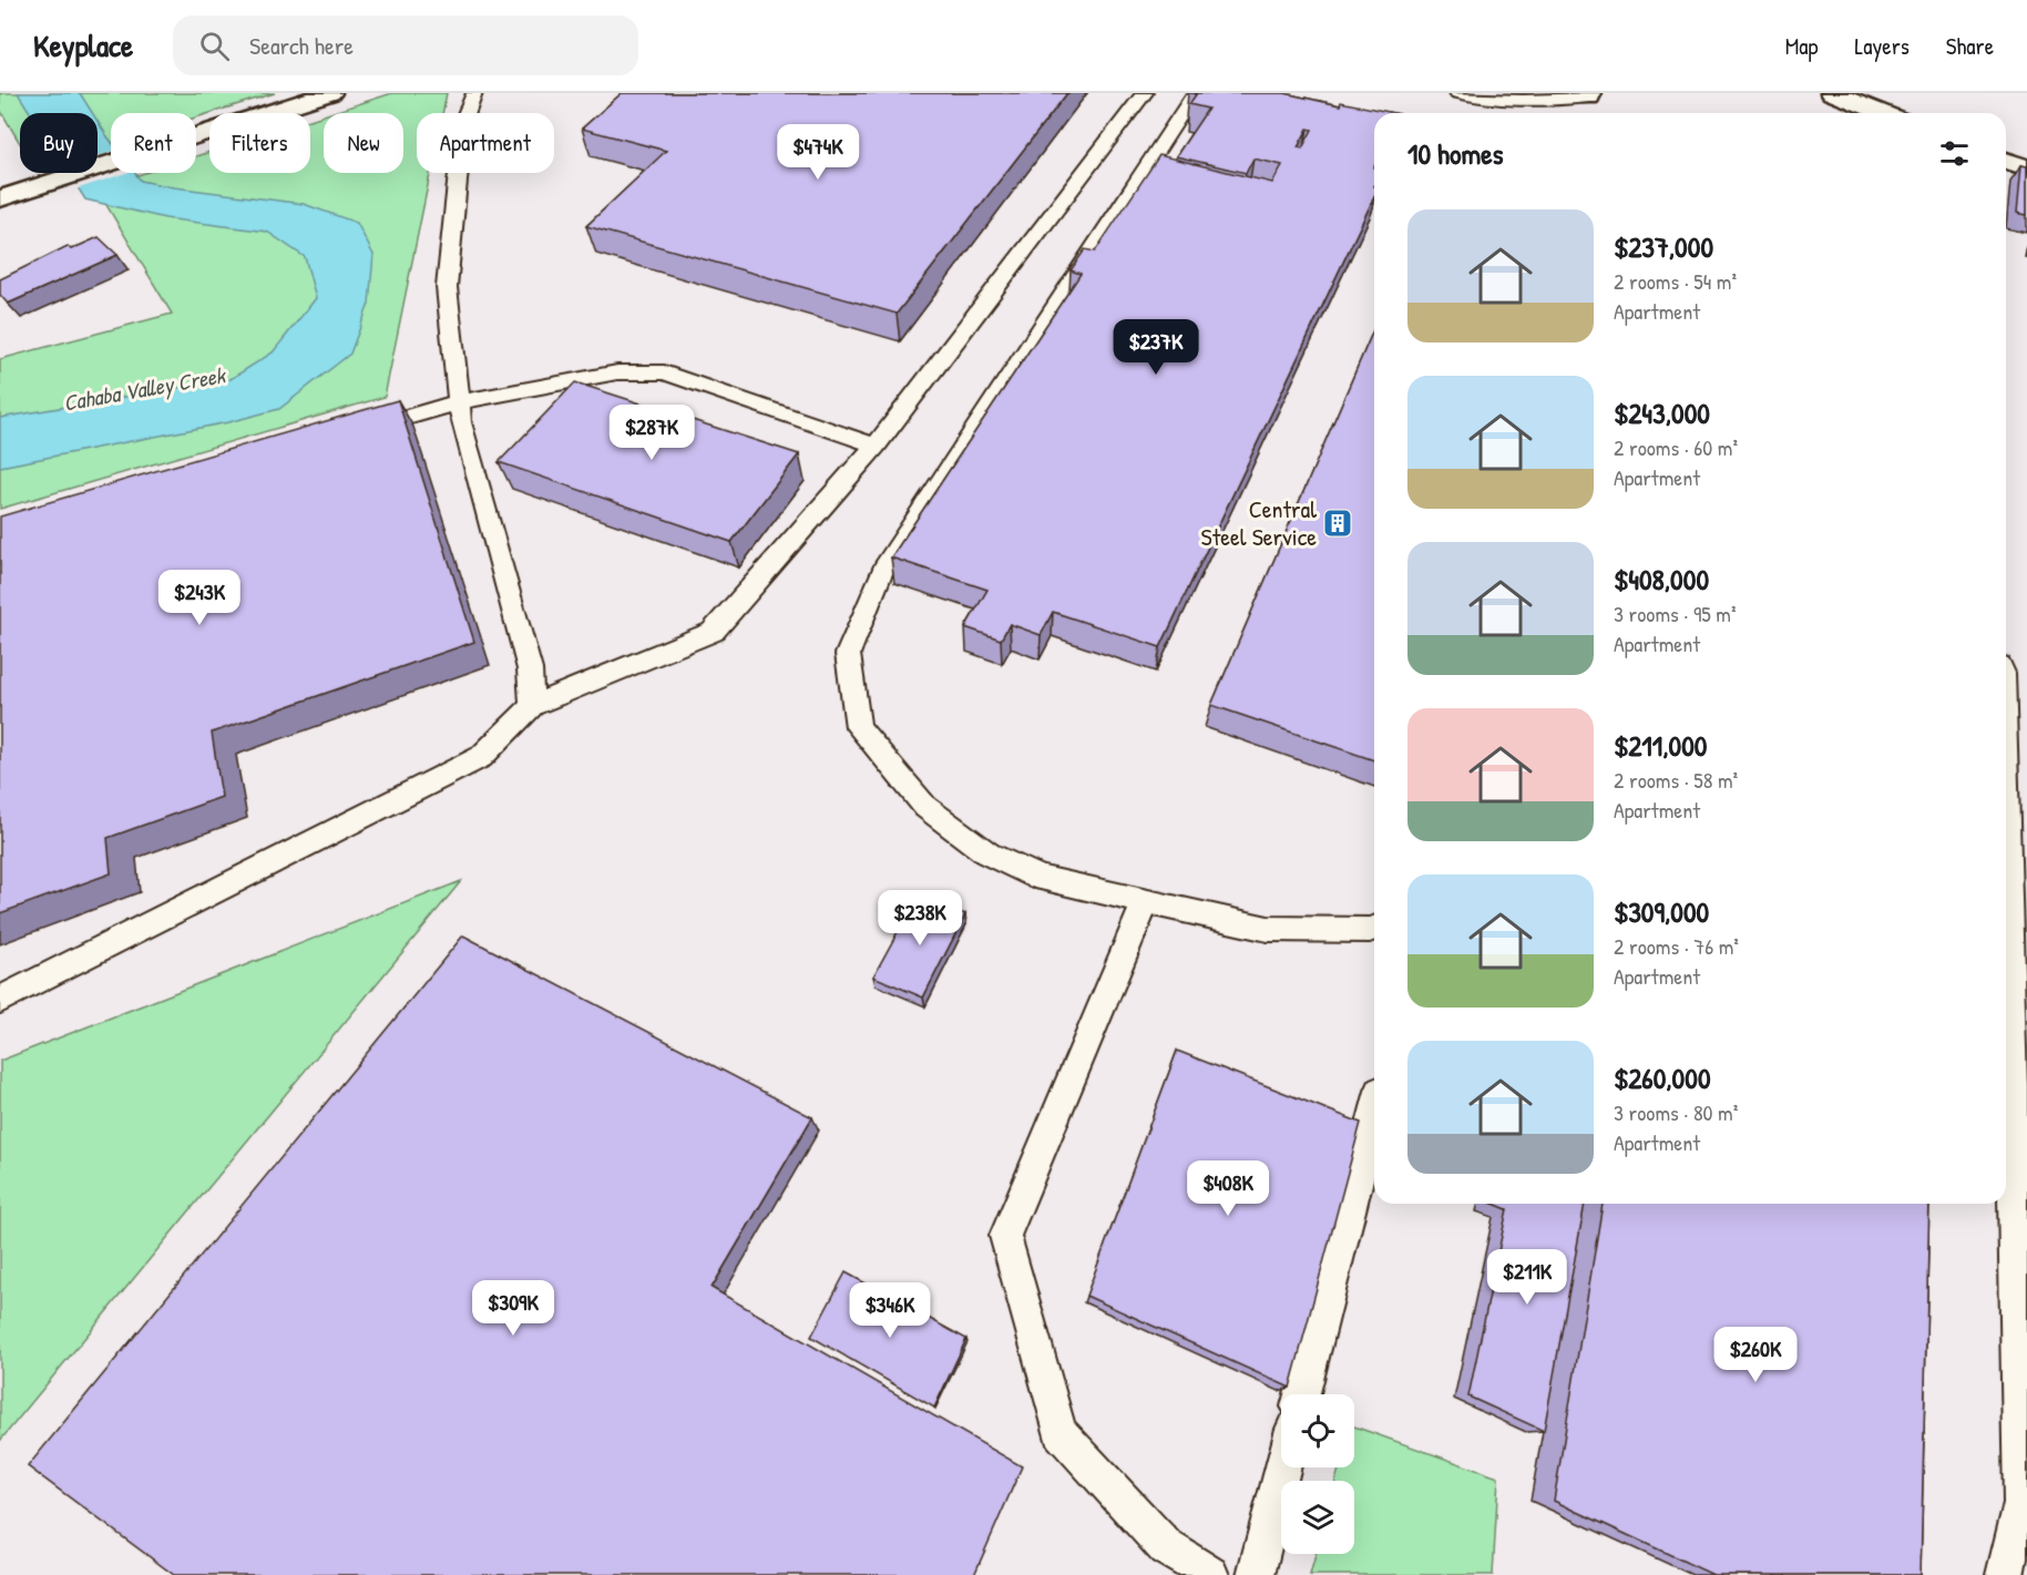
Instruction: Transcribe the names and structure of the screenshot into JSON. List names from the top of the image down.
{
  "water": ["Cahaba Valley Creek"],
  "places": {
    "building": ["Central Steel Service"]
  },
  "page": {
    "header": "Keyplace",
    "search": "Search here",
    "nav": ["Map", "Layers", "Share"],
    "chip": [
      "Buy",
      "Rent",
      "Filters",
      "New",
      "Apartment"
    ],
    "heading": "10 homes",
    "price": [
      "$474K",
      "$237K",
      "$287K",
      "$243K",
      "$238K",
      "$408K",
      "$211K",
      "$309K",
      "$346K",
      "$260K"
    ],
    "list": [
      {
        "name": "$237,000",
        "note": "2 rooms · 54 m² · Apartment"
      },
      {
        "name": "$243,000",
        "note": "2 rooms · 60 m² · Apartment"
      },
      {
        "name": "$408,000",
        "note": "3 rooms · 95 m² · Apartment"
      },
      {
        "name": "$211,000",
        "note": "2 rooms · 58 m² · Apartment"
      },
      {
        "name": "$309,000",
        "note": "2 rooms · 76 m² · Apartment"
      },
      {
        "name": "$260,000",
        "note": "3 rooms · 80 m² · Apartment"
      }
    ]
  }
}
